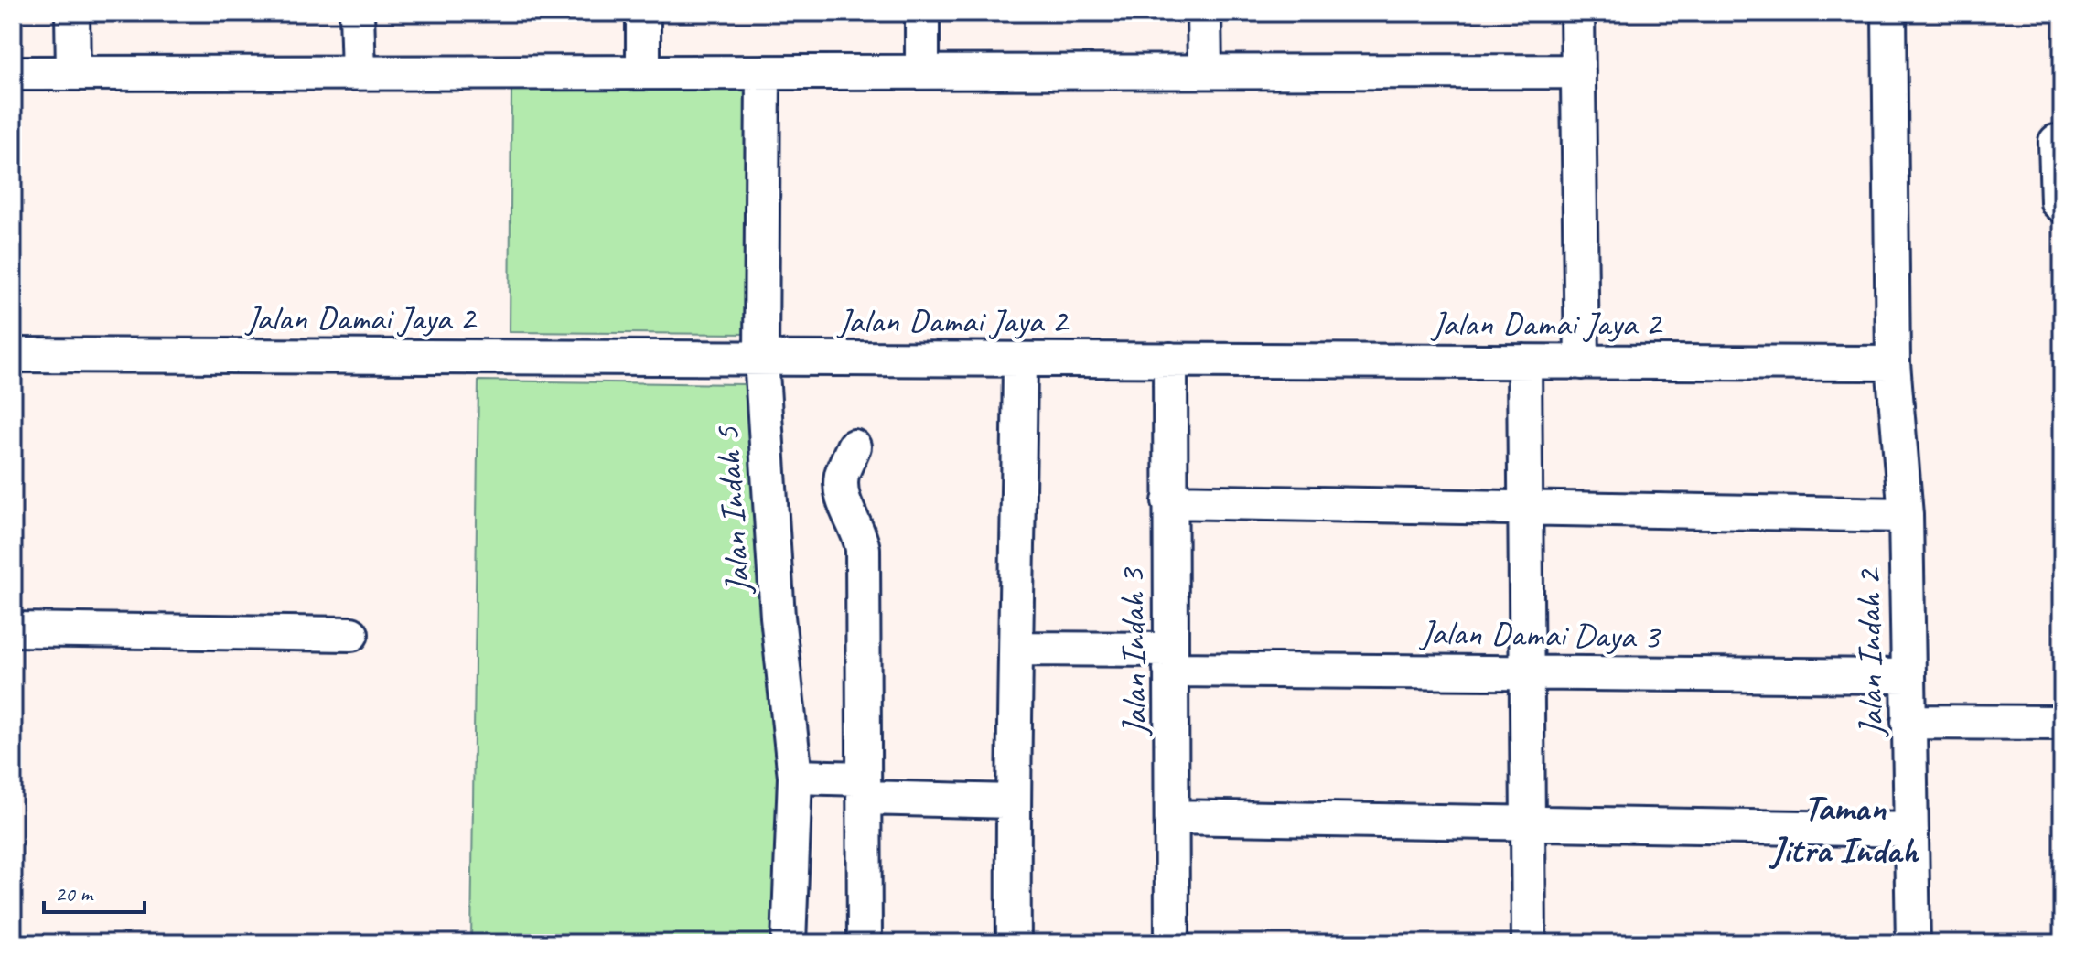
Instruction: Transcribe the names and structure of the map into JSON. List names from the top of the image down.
{
  "streets": {
    "street": [
      "Jalan Damai Jaya 2",
      "Jalan Indah 5",
      "Jalan Damai Daya 3",
      "Jalan Indah 3",
      "Jalan Indah 2"
    ]
  },
  "crossings": [
    ["Jalan Damai Jaya 2", "Jalan Indah 5"],
    ["Jalan Damai Jaya 2", "Jalan Indah 3"],
    ["Jalan Damai Jaya 2", "Jalan Indah 2"],
    ["Jalan Damai Daya 3", "Jalan Indah 3"],
    ["Jalan Damai Daya 3", "Jalan Indah 2"]
  ],
  "districts": ["Taman Jitra Indah"],
  "scale_bar": "20 m"
}
